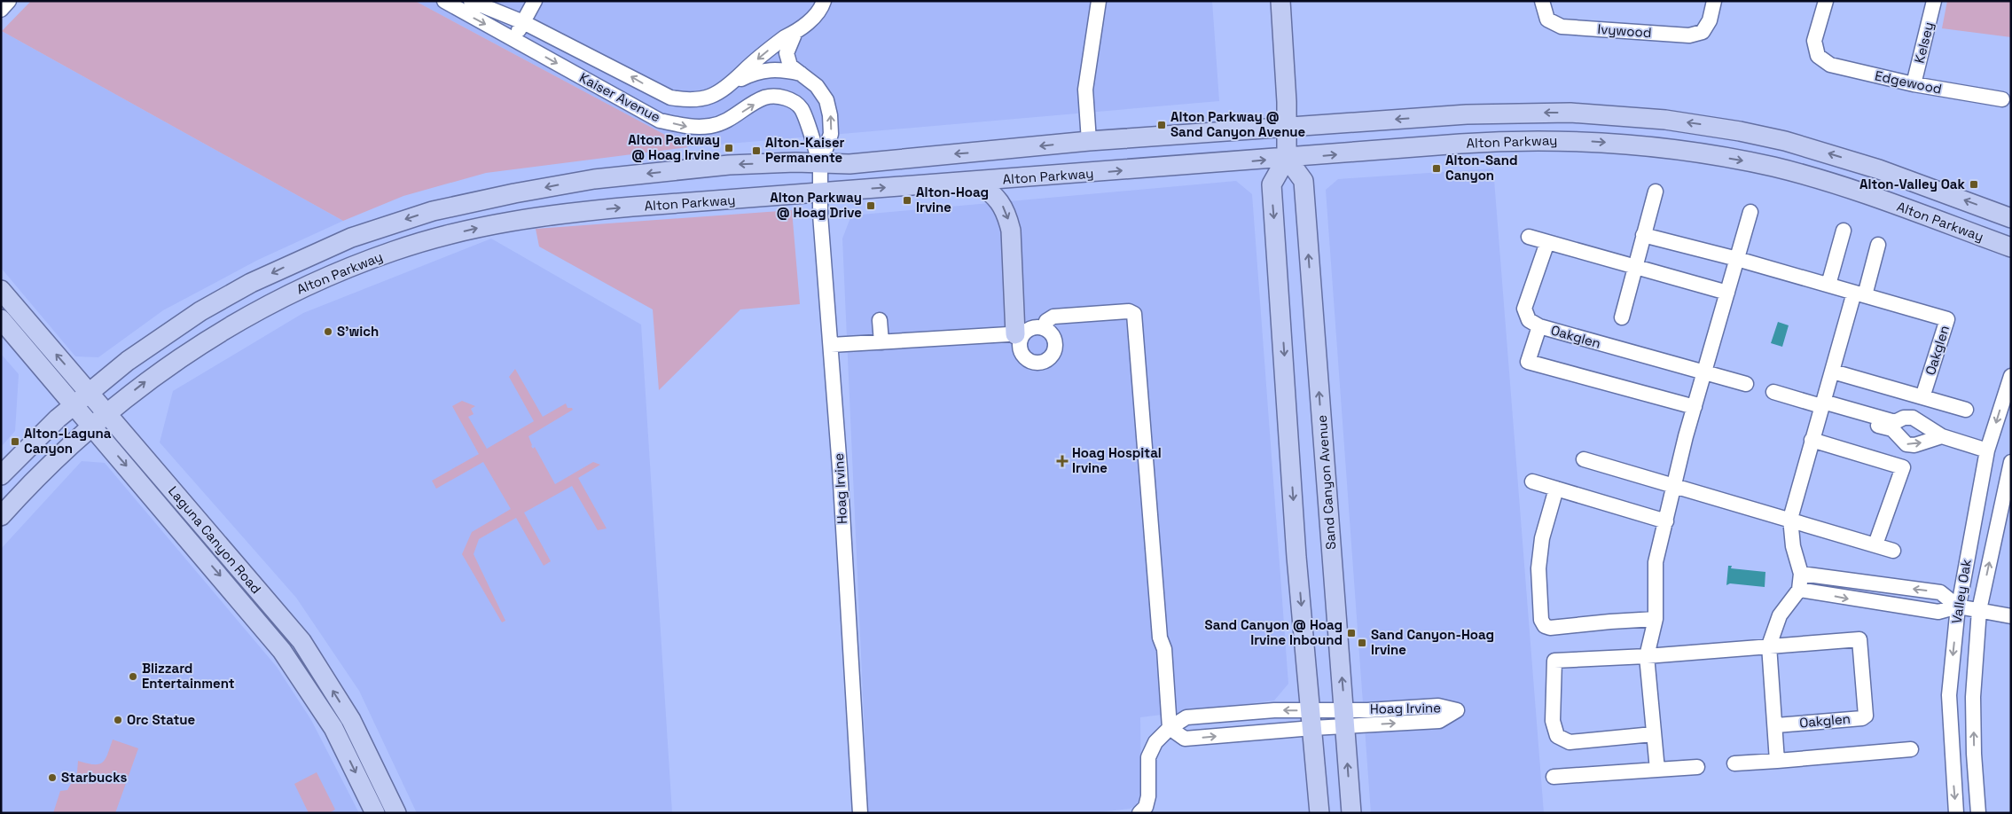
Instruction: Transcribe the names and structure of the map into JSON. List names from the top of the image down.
{
  "streets": {
    "main road": ["Alton Parkway", "Sand Canyon Avenue", "Laguna Canyon Road"],
    "street": [
      "Ivywood",
      "Kelsey",
      "Edgewood",
      "Kaiser Avenue",
      "Oakglen",
      "Hoag Irvine",
      "Valley Oak"
    ]
  },
  "crossings": [
    ["Kelsey", "Edgewood"],
    ["Kaiser Avenue", "Alton Parkway"],
    ["Kaiser Avenue", "Hoag Irvine"],
    ["Alton Parkway", "Sand Canyon Avenue"],
    ["Alton Parkway", "Hoag Irvine"],
    ["Alton Parkway", "Laguna Canyon Road"],
    ["Sand Canyon Avenue", "Hoag Irvine"]
  ],
  "places": {
    "transit": [
      "Alton Parkway @ Sand Canyon Avenue",
      "Alton Parkway @ Hoag Irvine",
      "Alton-Kaiser Permanente",
      "Alton-Sand Canyon",
      "Alton-Valley Oak",
      "Alton-Hoag Irvine",
      "Alton Parkway @ Hoag Drive",
      "Alton-Laguna Canyon",
      "Sand Canyon @ Hoag Irvine Inbound",
      "Sand Canyon-Hoag Irvine"
    ],
    "other": [
      "S'wich",
      "Blizzard Entertainment",
      "Orc Statue",
      "Starbucks"
    ],
    "health": ["Hoag Hospital Irvine"]
  }
}
